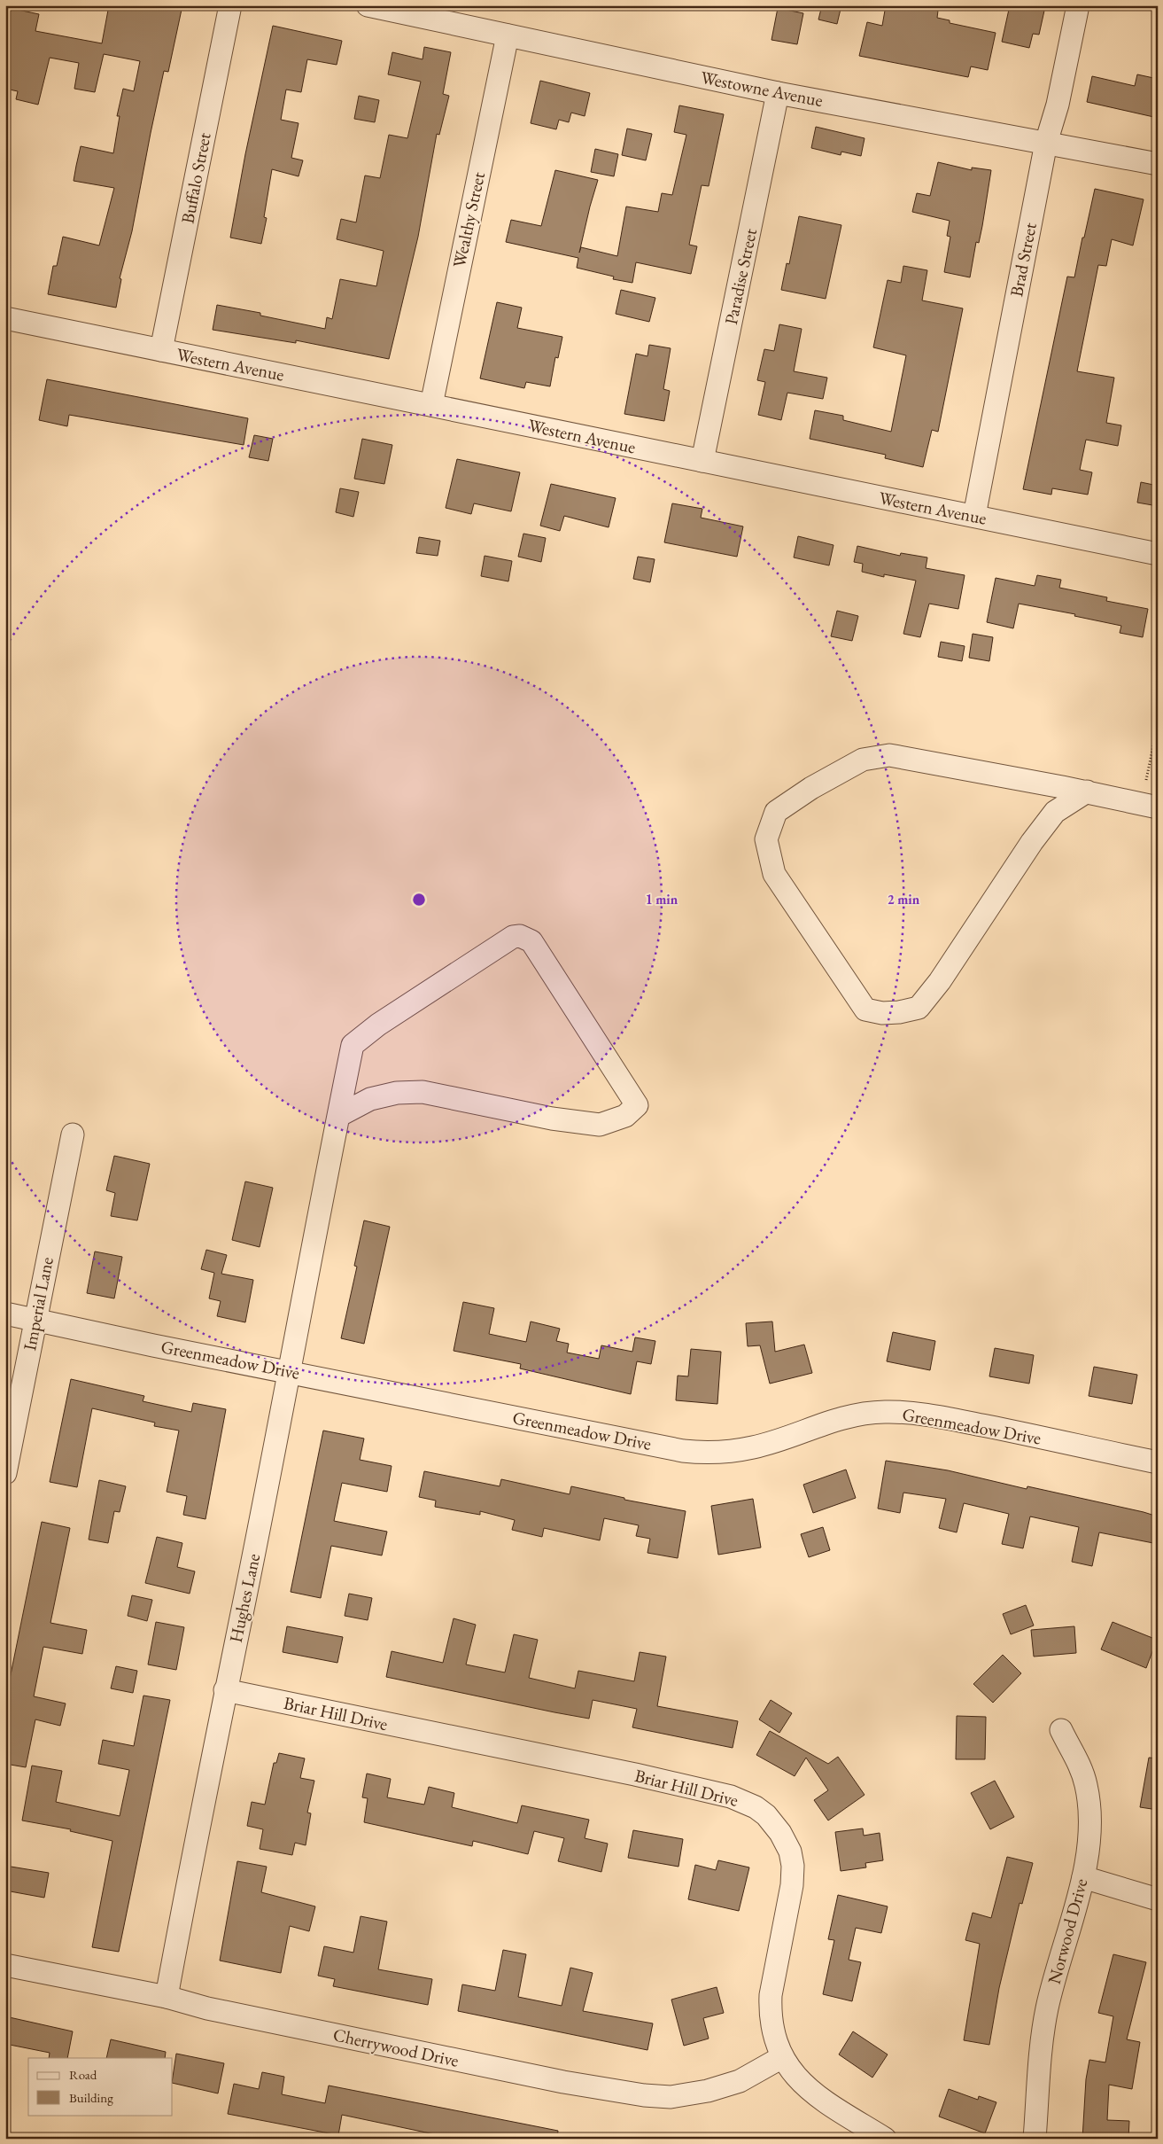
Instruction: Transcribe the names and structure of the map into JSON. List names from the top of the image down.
{
  "streets": {
    "street": [
      "Westowne Avenue",
      "Buffalo Street",
      "Wealthy Street",
      "Brad Street",
      "Paradise Street",
      "Western Avenue",
      "Imperial Lane",
      "Greenmeadow Drive",
      "Hughes Lane",
      "Briar Hill Drive",
      "Norwood Drive",
      "Cherrywood Drive"
    ]
  },
  "crossings": [
    ["Westowne Avenue", "Wealthy Street"],
    ["Westowne Avenue", "Brad Street"],
    ["Westowne Avenue", "Paradise Street"],
    ["Buffalo Street", "Western Avenue"],
    ["Wealthy Street", "Western Avenue"],
    ["Brad Street", "Western Avenue"],
    ["Paradise Street", "Western Avenue"],
    ["Imperial Lane", "Greenmeadow Drive"],
    ["Greenmeadow Drive", "Hughes Lane"],
    ["Hughes Lane", "Briar Hill Drive"],
    ["Hughes Lane", "Cherrywood Drive"],
    ["Briar Hill Drive", "Cherrywood Drive"]
  ],
  "legend": ["Road", "Building"],
  "rings": ["1 min", "2 min"]
}
